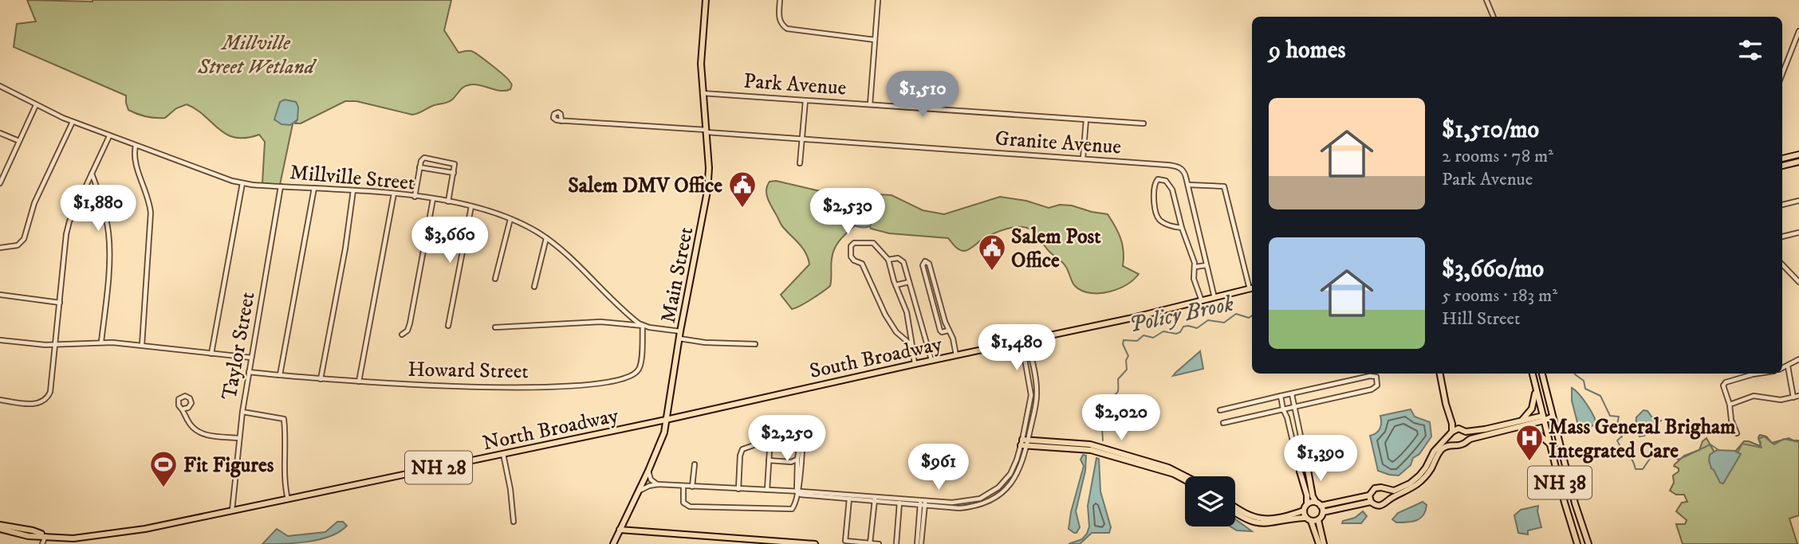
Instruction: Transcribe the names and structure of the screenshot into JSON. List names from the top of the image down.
{
  "streets": {
    "main road": [
      "Main Street",
      "South Broadway",
      "North Broadway",
      "NH 28",
      "NH 38"
    ],
    "street": [
      "Park Avenue",
      "Granite Avenue",
      "Millville Street",
      "Taylor Street",
      "Howard Street"
    ]
  },
  "crossings": [
    ["Park Avenue", "Main Street"],
    ["Granite Avenue", "Main Street"],
    ["Millville Street", "Taylor Street"],
    ["Millville Street", "Howard Street"],
    ["Main Street", "South Broadway"],
    ["Main Street", "North Broadway"],
    ["Taylor Street", "Howard Street"],
    ["Taylor Street", "North Broadway"],
    ["South Broadway", "North Broadway"]
  ],
  "water": ["Policy Brook"],
  "parks": ["Millville Street Wetland"],
  "places": {
    "public building": ["Salem DMV Office", "Salem Post Office"],
    "hospital": ["Mass General Brigham Integrated Care"],
    "sports": ["Fit Figures"]
  },
  "page": {
    "heading": "9 homes",
    "price": [
      "$1,510",
      "$1,880",
      "$2,530",
      "$3,660",
      "$1,480",
      "$2,020",
      "$2,250",
      "$1,390",
      "$961"
    ],
    "list": [
      {
        "name": "$1,510/mo",
        "note": "2 rooms · 78 m² · Park Avenue"
      },
      {
        "name": "$3,660/mo",
        "note": "5 rooms · 183 m² · Hill Street"
      }
    ]
  }
}
